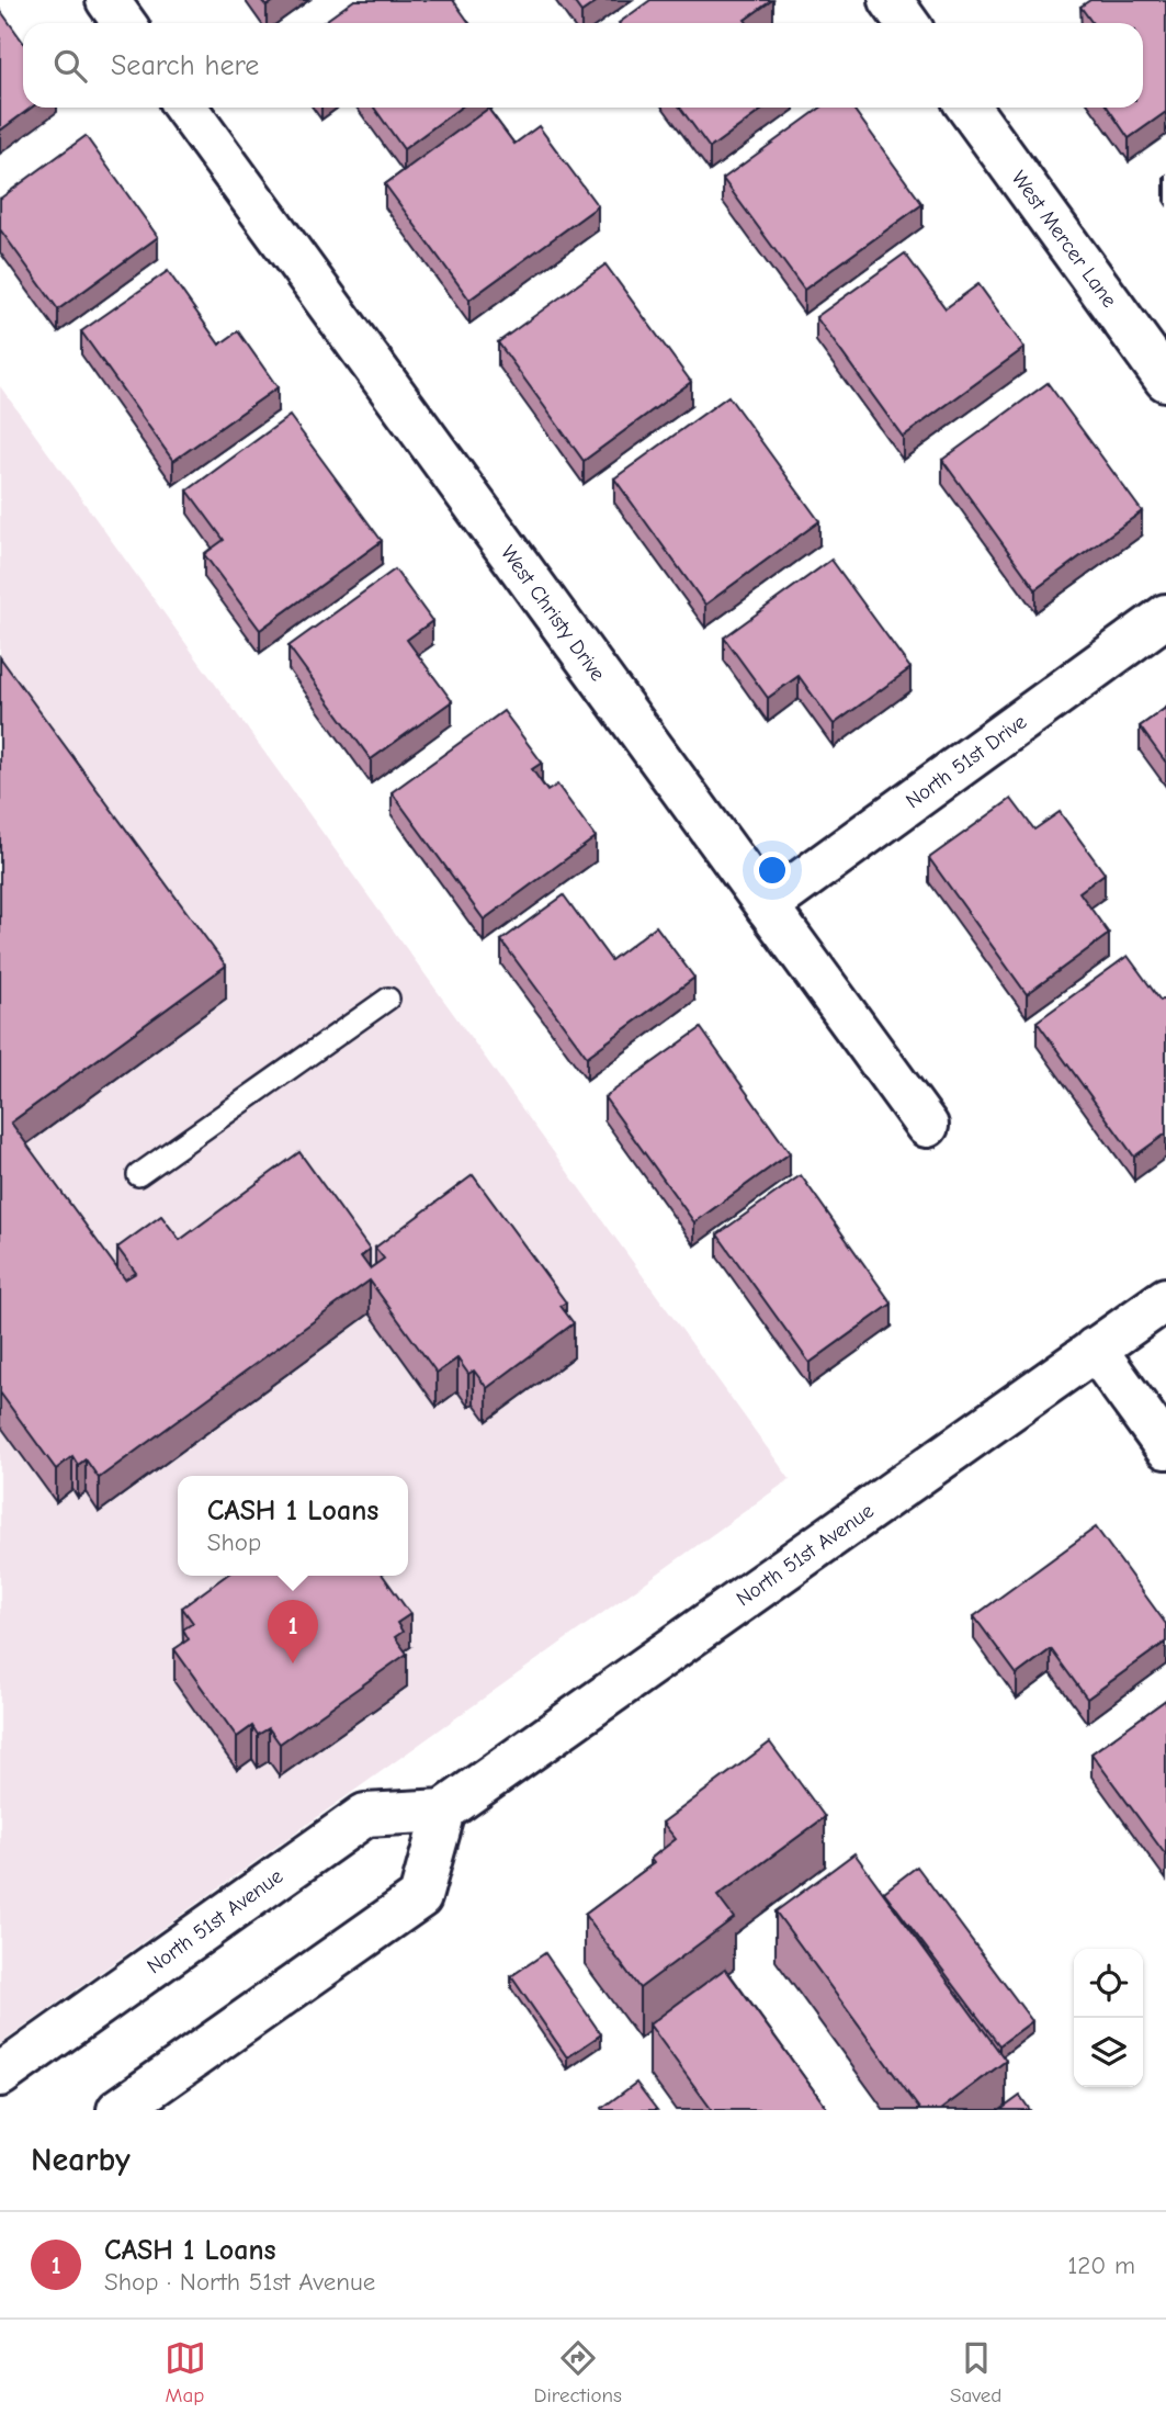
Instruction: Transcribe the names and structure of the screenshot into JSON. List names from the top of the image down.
{
  "streets": {
    "street": [
      "West Mercer Lane",
      "West Christy Drive",
      "North 51st Drive",
      "North 51st Avenue"
    ]
  },
  "crossings": [
    ["West Christy Drive", "North 51st Drive"]
  ],
  "page": {
    "search": "Search here",
    "popup": ["CASH 1 Loans", "Shop"],
    "pins": "1",
    "heading": "Nearby",
    "list": [
      {
        "mark": "1",
        "name": "CASH 1 Loans",
        "note": "Shop · North 51st Avenue",
        "value": "120 m"
      }
    ],
    "nav": ["Map", "Directions", "Saved"]
  }
}
